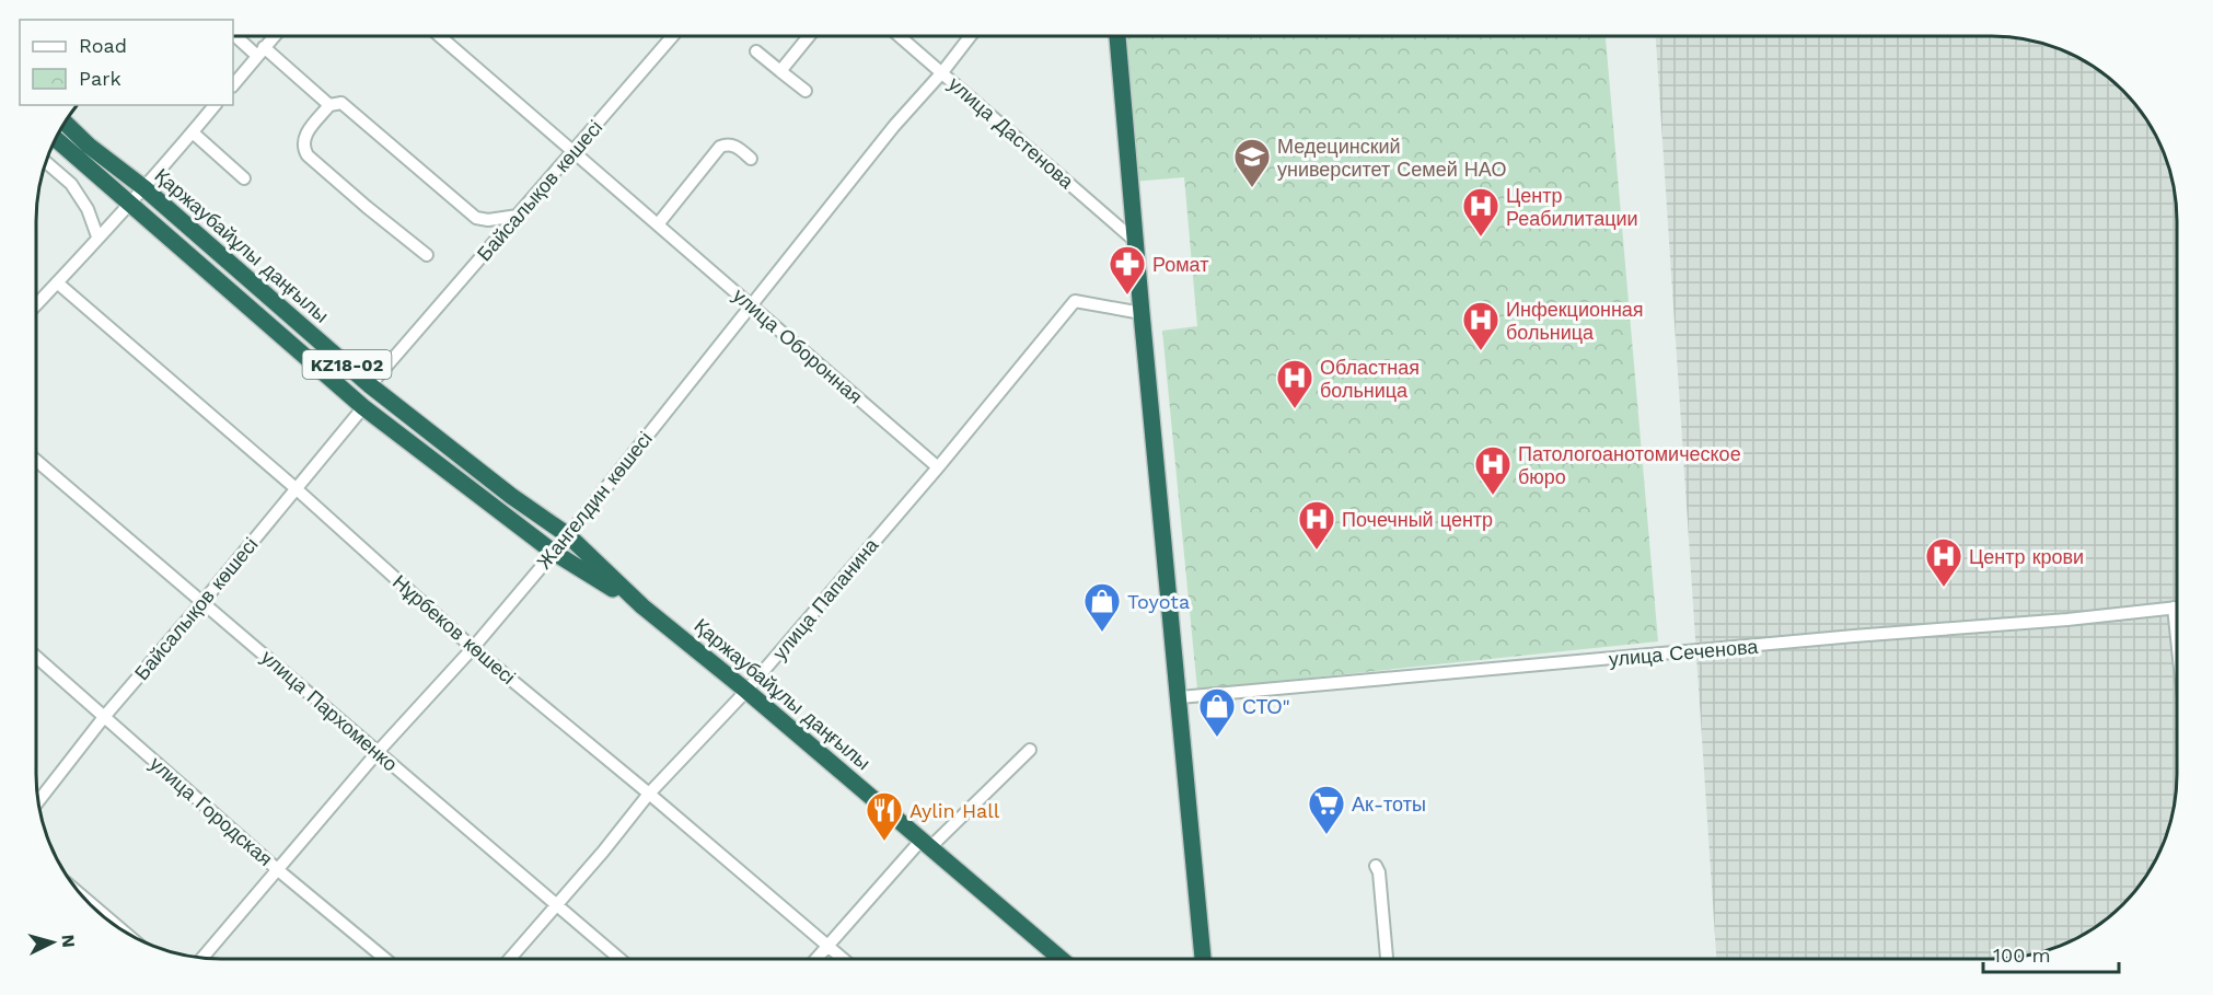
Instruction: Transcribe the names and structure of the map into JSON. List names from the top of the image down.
{
  "streets": {
    "highway": ["Қаржаубайұлы даңғылы", "KZ18-02"],
    "street": [
      "улица Дастенова",
      "Байсалықов көшесі",
      "улица Оборонная",
      "Жангелдин көшесі",
      "улица Папанина",
      "Нұрбеков көшесі",
      "улица Сеченова",
      "улица Пархоменко",
      "улица Городская"
    ]
  },
  "crossings": [
    ["улица Дастенова", "Жангелдин көшесі"],
    ["Байсалықов көшесі", "Қаржаубайұлы даңғылы"],
    ["Байсалықов көшесі", "улица Оборонная"],
    ["Байсалықов көшесі", "Нұрбеков көшесі"],
    ["Байсалықов көшесі", "улица Пархоменко"],
    ["Байсалықов көшесі", "улица Городская"],
    ["Қаржаубайұлы даңғылы", "Жангелдин көшесі"],
    ["Қаржаубайұлы даңғылы", "улица Папанина"],
    ["улица Оборонная", "Жангелдин көшесі"],
    ["улица Оборонная", "улица Папанина"],
    ["Жангелдин көшесі", "Нұрбеков көшесі"],
    ["Жангелдин көшесі", "улица Пархоменко"],
    ["Жангелдин көшесі", "улица Городская"],
    ["улица Папанина", "Нұрбеков көшесі"],
    ["улица Папанина", "улица Пархоменко"]
  ],
  "places": {
    "school or university": ["Медецинский университет Семей НАО"],
    "hospital": [
      "Центр Реабилитации",
      "Инфекционная больница",
      "Областная больница",
      "Патологоанотомическое бюро",
      "Почечный центр",
      "Центр крови"
    ],
    "pharmacy": ["Ромат"],
    "shop": ["Toyota", "СТО\""],
    "supermarket": ["Ак-тоты"],
    "restaurant": ["Aylin Hall"]
  },
  "legend": ["Road", "Park"],
  "scale_bar": "100 m",
  "north": "right"
}
